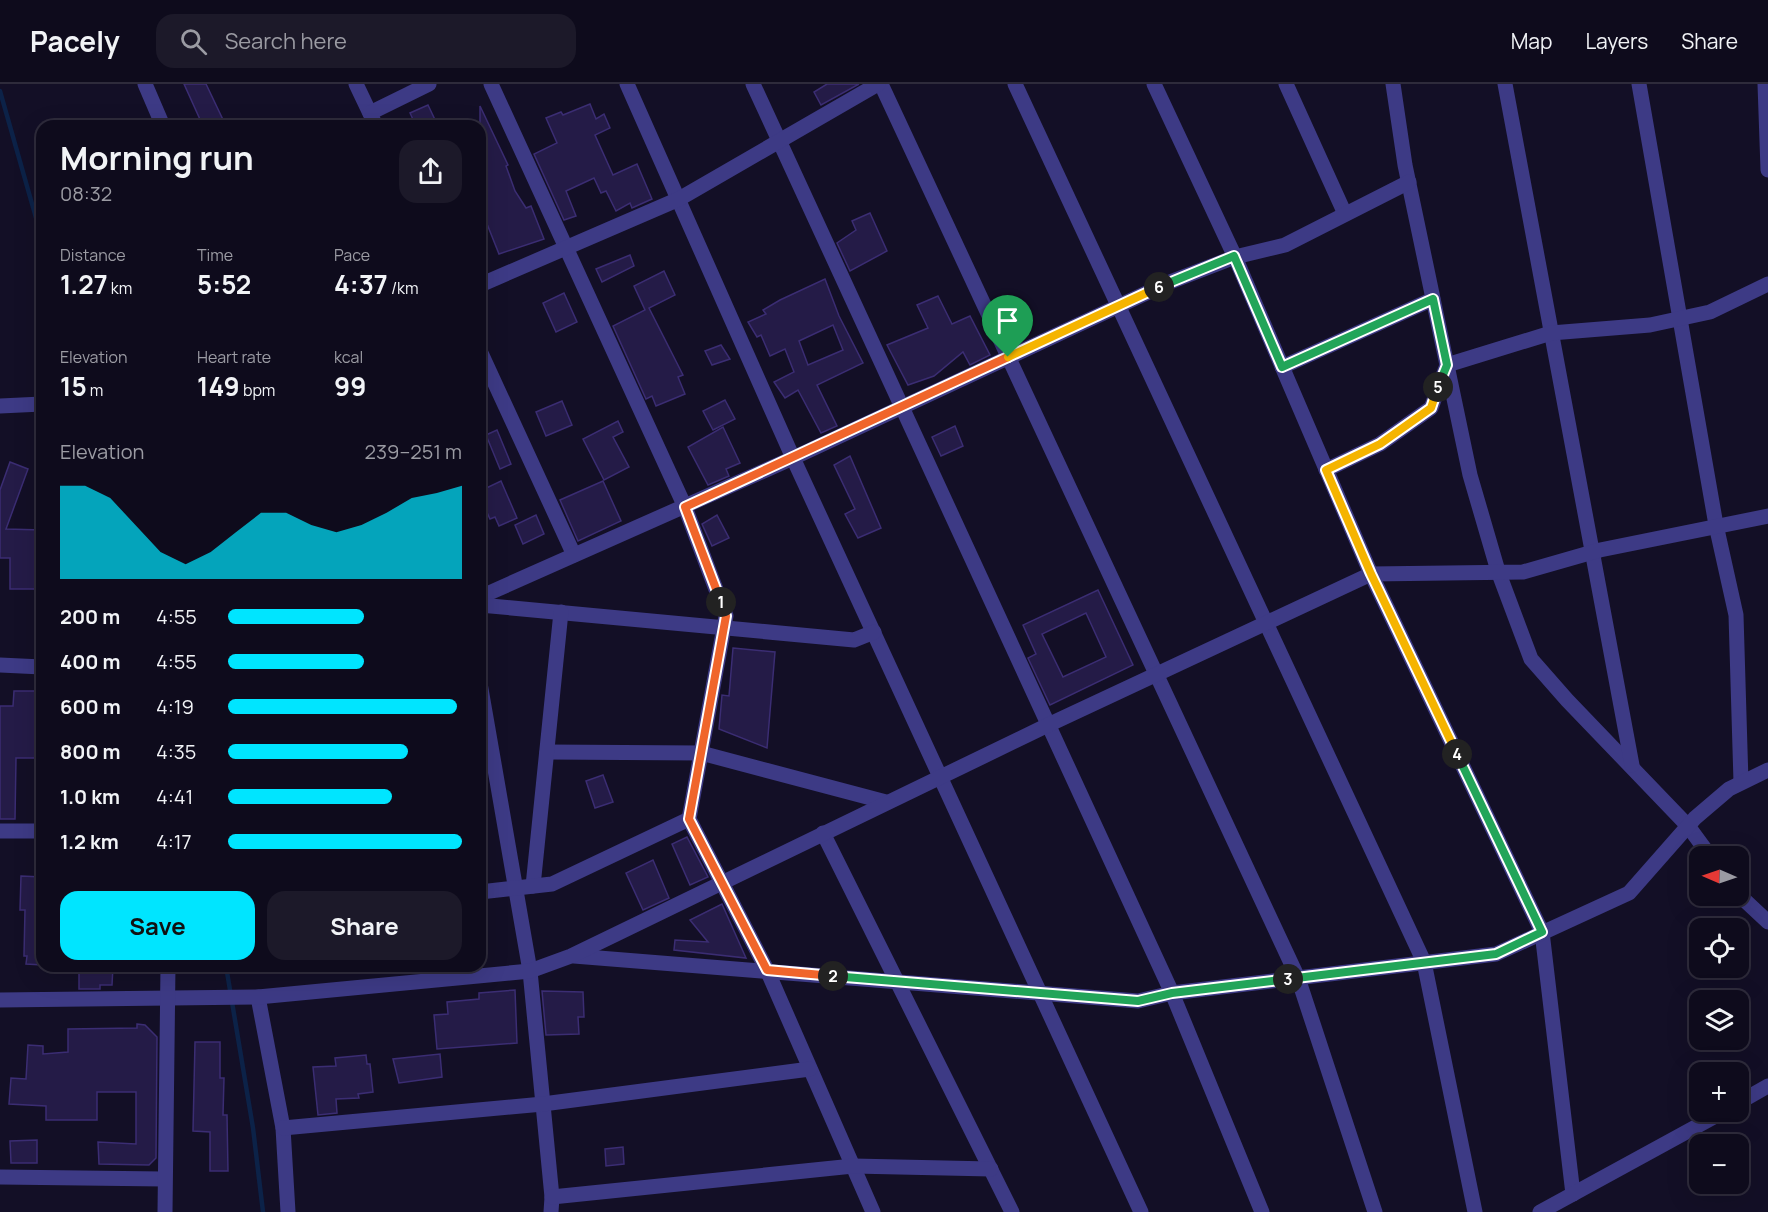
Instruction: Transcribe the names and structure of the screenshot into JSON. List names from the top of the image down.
{
  "north": "left",
  "page": {
    "header": "Pacely",
    "search": "Search here",
    "nav": ["Map", "Layers", "Share"],
    "heading": ["Morning run", "08:32"],
    "stats": [
      ["Distance", "1.27 km"],
      ["Time", "5:52"],
      ["Pace", "4:37 /km"],
      ["Elevation", "15 m"],
      ["Heart rate", "149 bpm"],
      ["kcal", "99"]
    ],
    "pins": [
      "6",
      "5",
      "1",
      "4",
      "2",
      "3"
    ],
    "chart": ["Elevation", "239–251 m"],
    "list": [
      {
        "name": "200 m",
        "note": "4:55"
      },
      {
        "name": "400 m",
        "note": "4:55"
      },
      {
        "name": "600 m",
        "note": "4:19"
      },
      {
        "name": "800 m",
        "note": "4:35"
      },
      {
        "name": "1.0 km",
        "note": "4:41"
      },
      {
        "name": "1.2 km",
        "note": "4:17"
      }
    ],
    "map_buttons": ["+", "−"],
    "buttons": ["Save", "Share"]
  }
}
